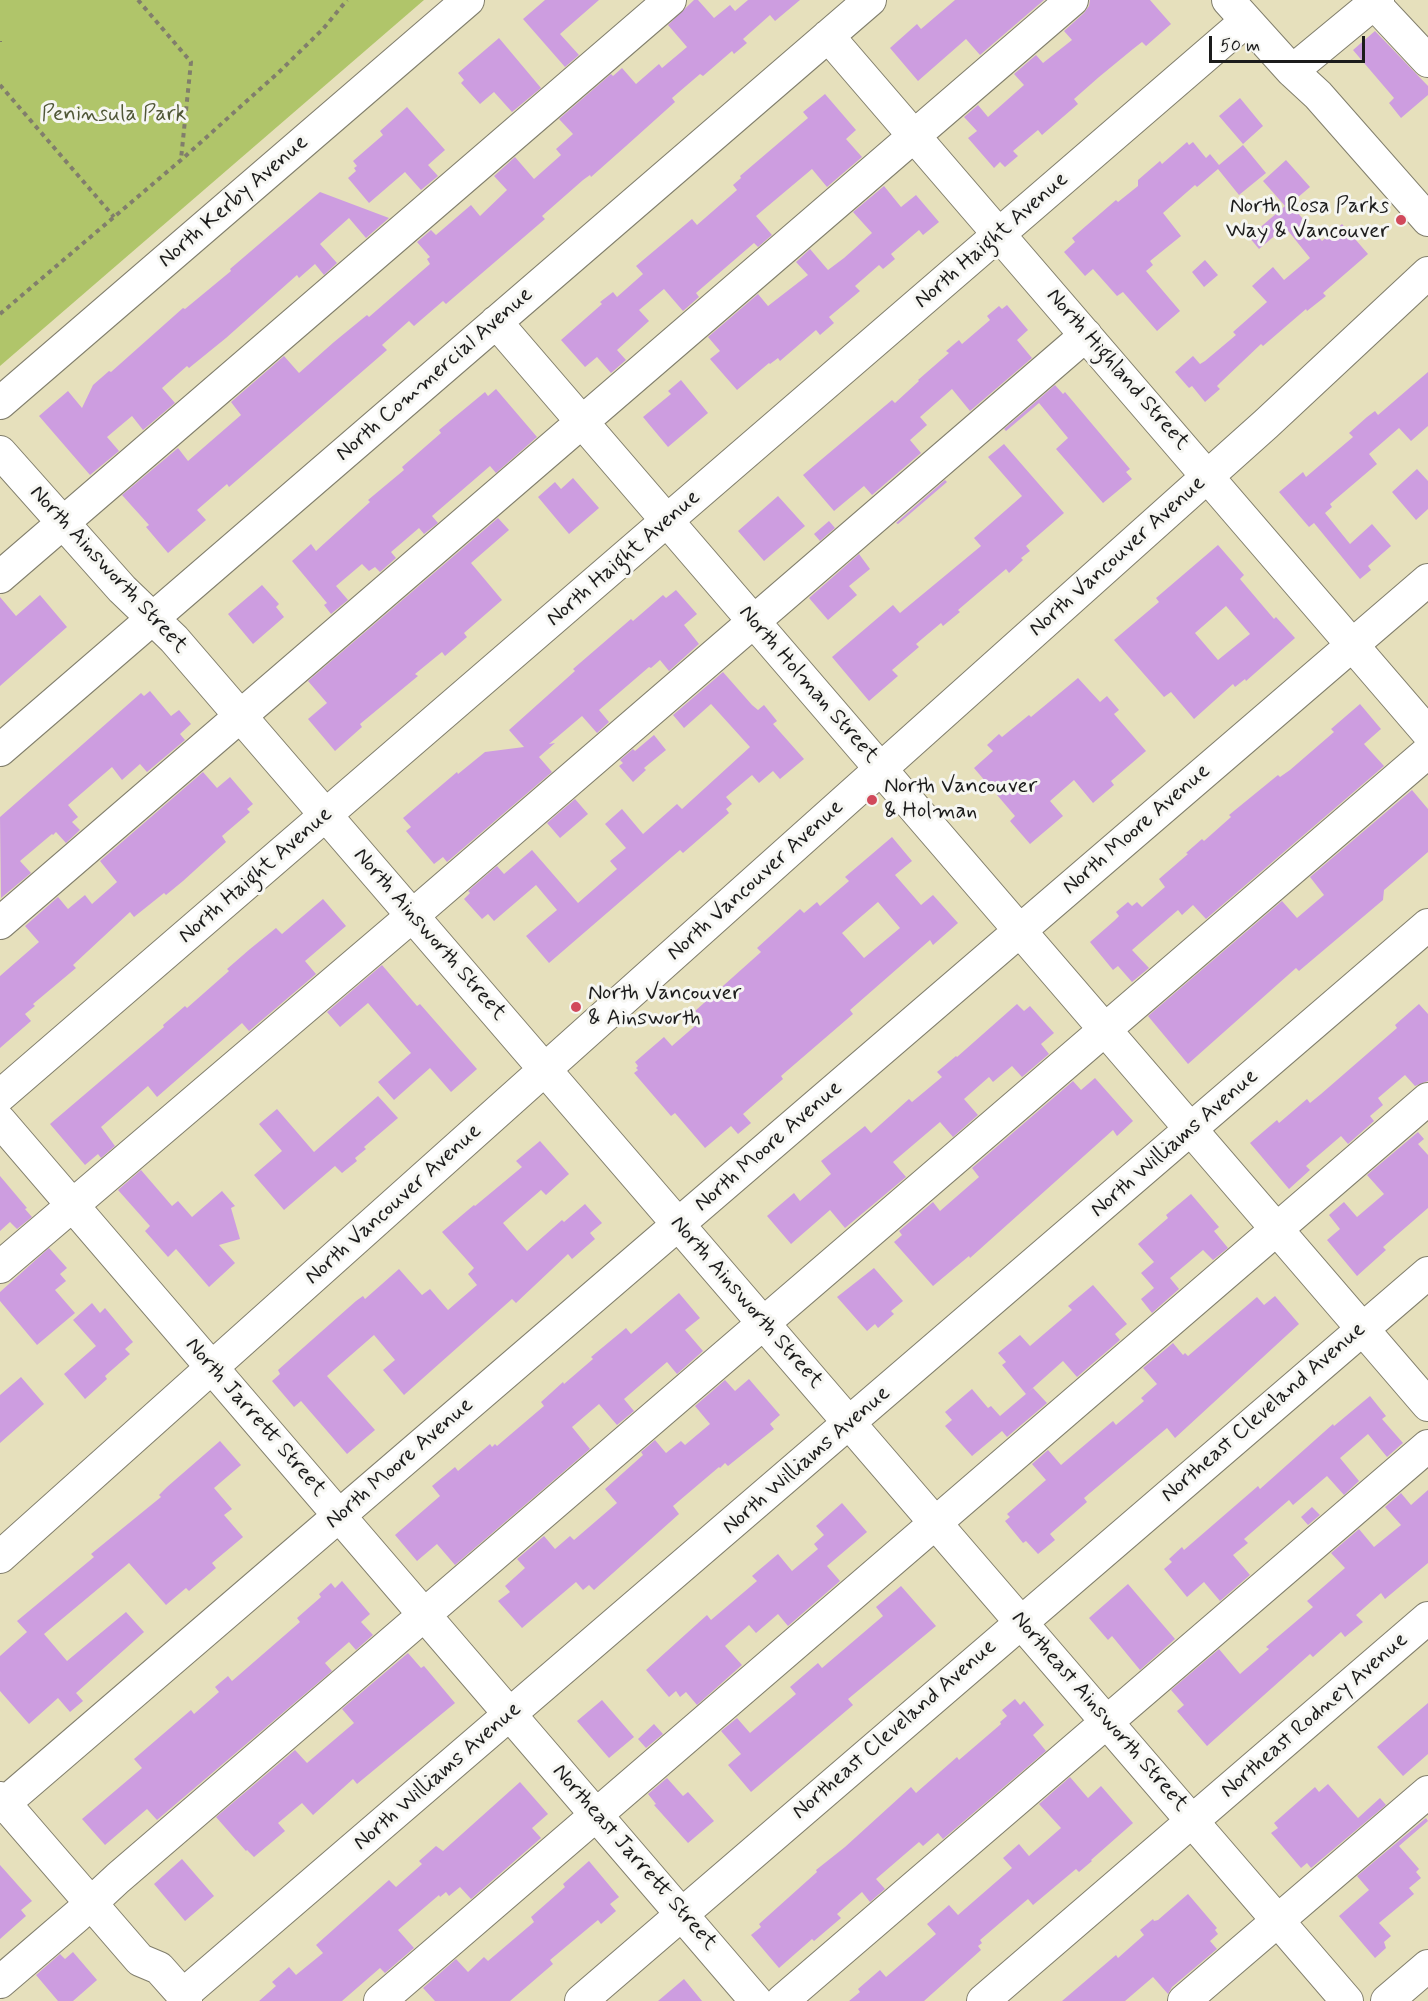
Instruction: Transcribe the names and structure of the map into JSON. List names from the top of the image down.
{
  "streets": {
    "street": [
      "North Kerby Avenue",
      "North Haight Avenue",
      "North Highland Street",
      "North Commercial Avenue",
      "North Vancouver Avenue",
      "North Ainsworth Street",
      "North Holman Street",
      "North Moore Avenue",
      "North Williams Avenue",
      "Northeast Cleveland Avenue",
      "North Jarrett Street",
      "Northeast Ainsworth Street",
      "Northeast Rodney Avenue",
      "Northeast Jarrett Street"
    ]
  },
  "crossings": [
    ["North Haight Avenue", "North Highland Street"],
    ["North Haight Avenue", "North Ainsworth Street"],
    ["North Haight Avenue", "North Holman Street"],
    ["North Highland Street", "North Commercial Avenue"],
    ["North Highland Street", "North Vancouver Avenue"],
    ["North Highland Street", "North Moore Avenue"],
    ["North Commercial Avenue", "North Ainsworth Street"],
    ["North Commercial Avenue", "North Holman Street"],
    ["North Vancouver Avenue", "North Ainsworth Street"],
    ["North Vancouver Avenue", "North Holman Street"],
    ["North Vancouver Avenue", "North Jarrett Street"],
    ["North Ainsworth Street", "North Moore Avenue"],
    ["North Ainsworth Street", "North Williams Avenue"],
    ["North Ainsworth Street", "Northeast Ainsworth Street"],
    ["North Holman Street", "North Moore Avenue"],
    ["North Holman Street", "North Williams Avenue"],
    ["North Holman Street", "Northeast Cleveland Avenue"],
    ["North Moore Avenue", "North Jarrett Street"],
    ["North Williams Avenue", "North Jarrett Street"],
    ["North Williams Avenue", "Northeast Ainsworth Street"],
    ["North Williams Avenue", "Northeast Jarrett Street"],
    ["Northeast Cleveland Avenue", "Northeast Ainsworth Street"],
    ["Northeast Cleveland Avenue", "Northeast Jarrett Street"],
    ["North Jarrett Street", "Northeast Jarrett Street"],
    ["Northeast Ainsworth Street", "Northeast Rodney Avenue"]
  ],
  "parks": ["Peninsula Park"],
  "places": ["North Rosa Parks Way & Vancouver", "North Vancouver & Holman", "North Vancouver & Ainsworth"],
  "scale_bar": "50 m"
}
